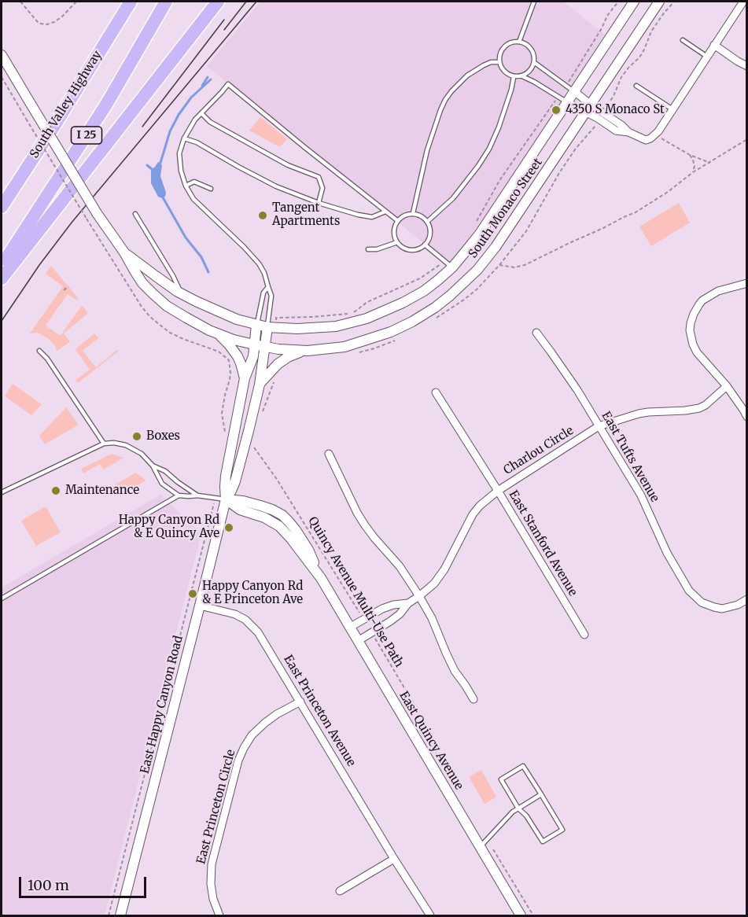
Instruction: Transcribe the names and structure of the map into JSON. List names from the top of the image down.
{
  "streets": {
    "highway": ["South Valley Highway", "I 25"],
    "main road": ["South Monaco Street", "East Happy Canyon Road", "East Quincy Avenue"],
    "street": [
      "Charlou Circle",
      "East Tufts Avenue",
      "East Stanford Avenue",
      "East Princeton Avenue",
      "East Princeton Circle"
    ],
    "path": ["Quincy Avenue Multi-Use Path"]
  },
  "crossings": [
    ["South Monaco Street", "East Happy Canyon Road"],
    ["Charlou Circle", "East Tufts Avenue"],
    ["Charlou Circle", "East Stanford Avenue"],
    ["Charlou Circle", "Quincy Avenue Multi-Use Path"],
    ["Charlou Circle", "East Quincy Avenue"],
    ["East Happy Canyon Road", "East Princeton Avenue"],
    ["East Happy Canyon Road", "East Quincy Avenue"],
    ["East Princeton Avenue", "East Princeton Circle"]
  ],
  "places": [
    "4350 S Monaco St",
    "Tangent Apartments",
    "Boxes",
    "Maintenance",
    "Happy Canyon Rd & E Quincy Ave",
    "Happy Canyon Rd & E Princeton Ave"
  ],
  "scale_bar": "100 m"
}
